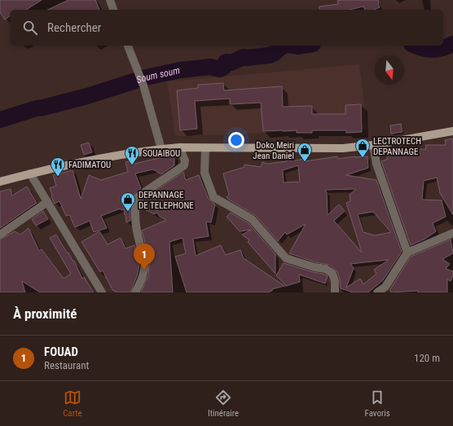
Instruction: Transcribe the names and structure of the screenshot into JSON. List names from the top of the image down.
{
  "water": ["Soum soum"],
  "places": {
    "shop": ["LECTROTECH DEPANNAGE", "Doko Meiri Jean Daniel", "DEPANNAGE DE TELEPHONE"],
    "restaurant": ["SOUAIBOU", "FADIMATOU"]
  },
  "north": "bottom",
  "page": {
    "search": "Rechercher",
    "pins": "1",
    "heading": "À proximité",
    "list": [
      {
        "mark": "1",
        "name": "FOUAD",
        "note": "Restaurant",
        "value": "120 m"
      }
    ],
    "nav": ["Carte", "Itinéraire", "Favoris"]
  }
}
